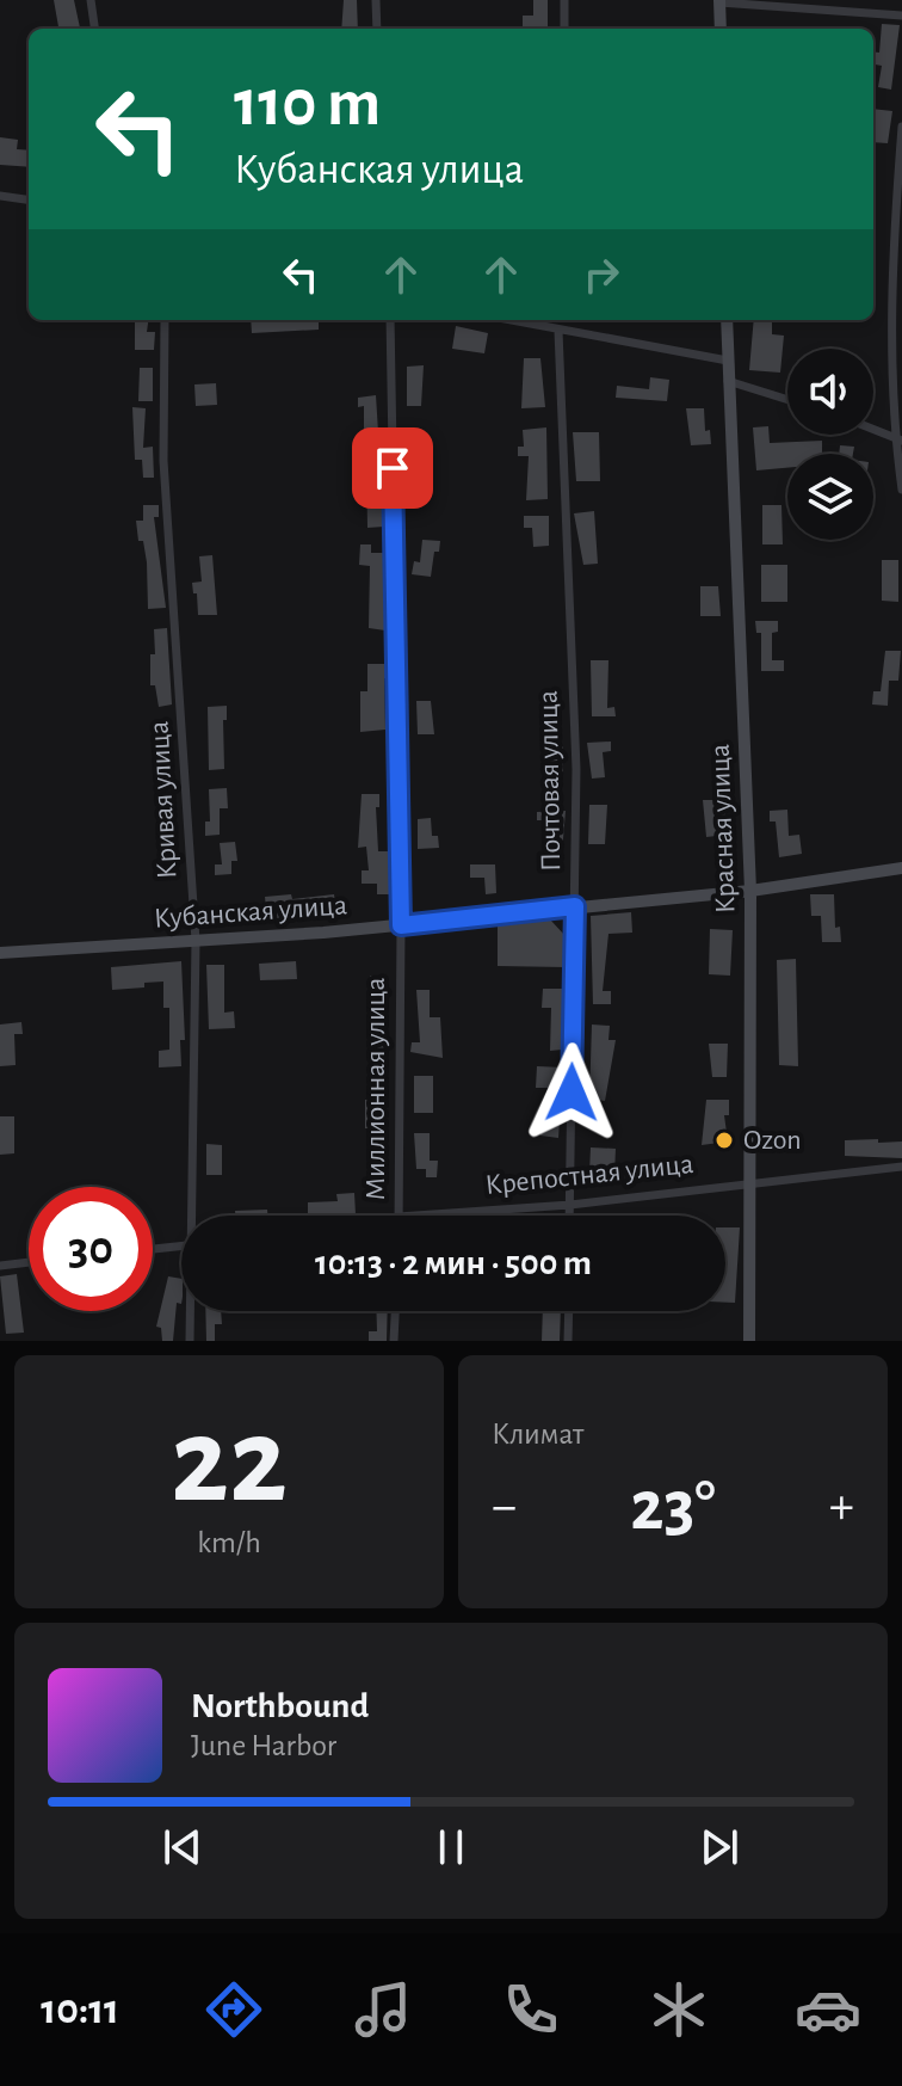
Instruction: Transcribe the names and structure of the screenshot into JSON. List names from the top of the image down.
{
  "streets": {
    "street": [
      "Почтовая улица",
      "Кривая улица",
      "Красная улица",
      "Кубанская улица",
      "Миллионная улица",
      "Крепостная улица"
    ]
  },
  "crossings": [
    ["Почтовая улица", "Кубанская улица"],
    ["Почтовая улица", "Крепостная улица"],
    ["Кривая улица", "Кубанская улица"],
    ["Красная улица", "Кубанская улица"],
    ["Красная улица", "Крепостная улица"],
    ["Кубанская улица", "Миллионная улица"]
  ],
  "places": ["Ozon"],
  "page": {
    "turn": ["110 m", "Кубанская улица"],
    "limit": "30",
    "trip": "10:13 · 2 мин · 500 m",
    "tile": [
      ["22", "km/h"],
      "Климат"
    ],
    "heat": ["−", "23°", "+"],
    "song": ["Northbound", "June Harbor"],
    "tabs": "10:11"
  }
}
